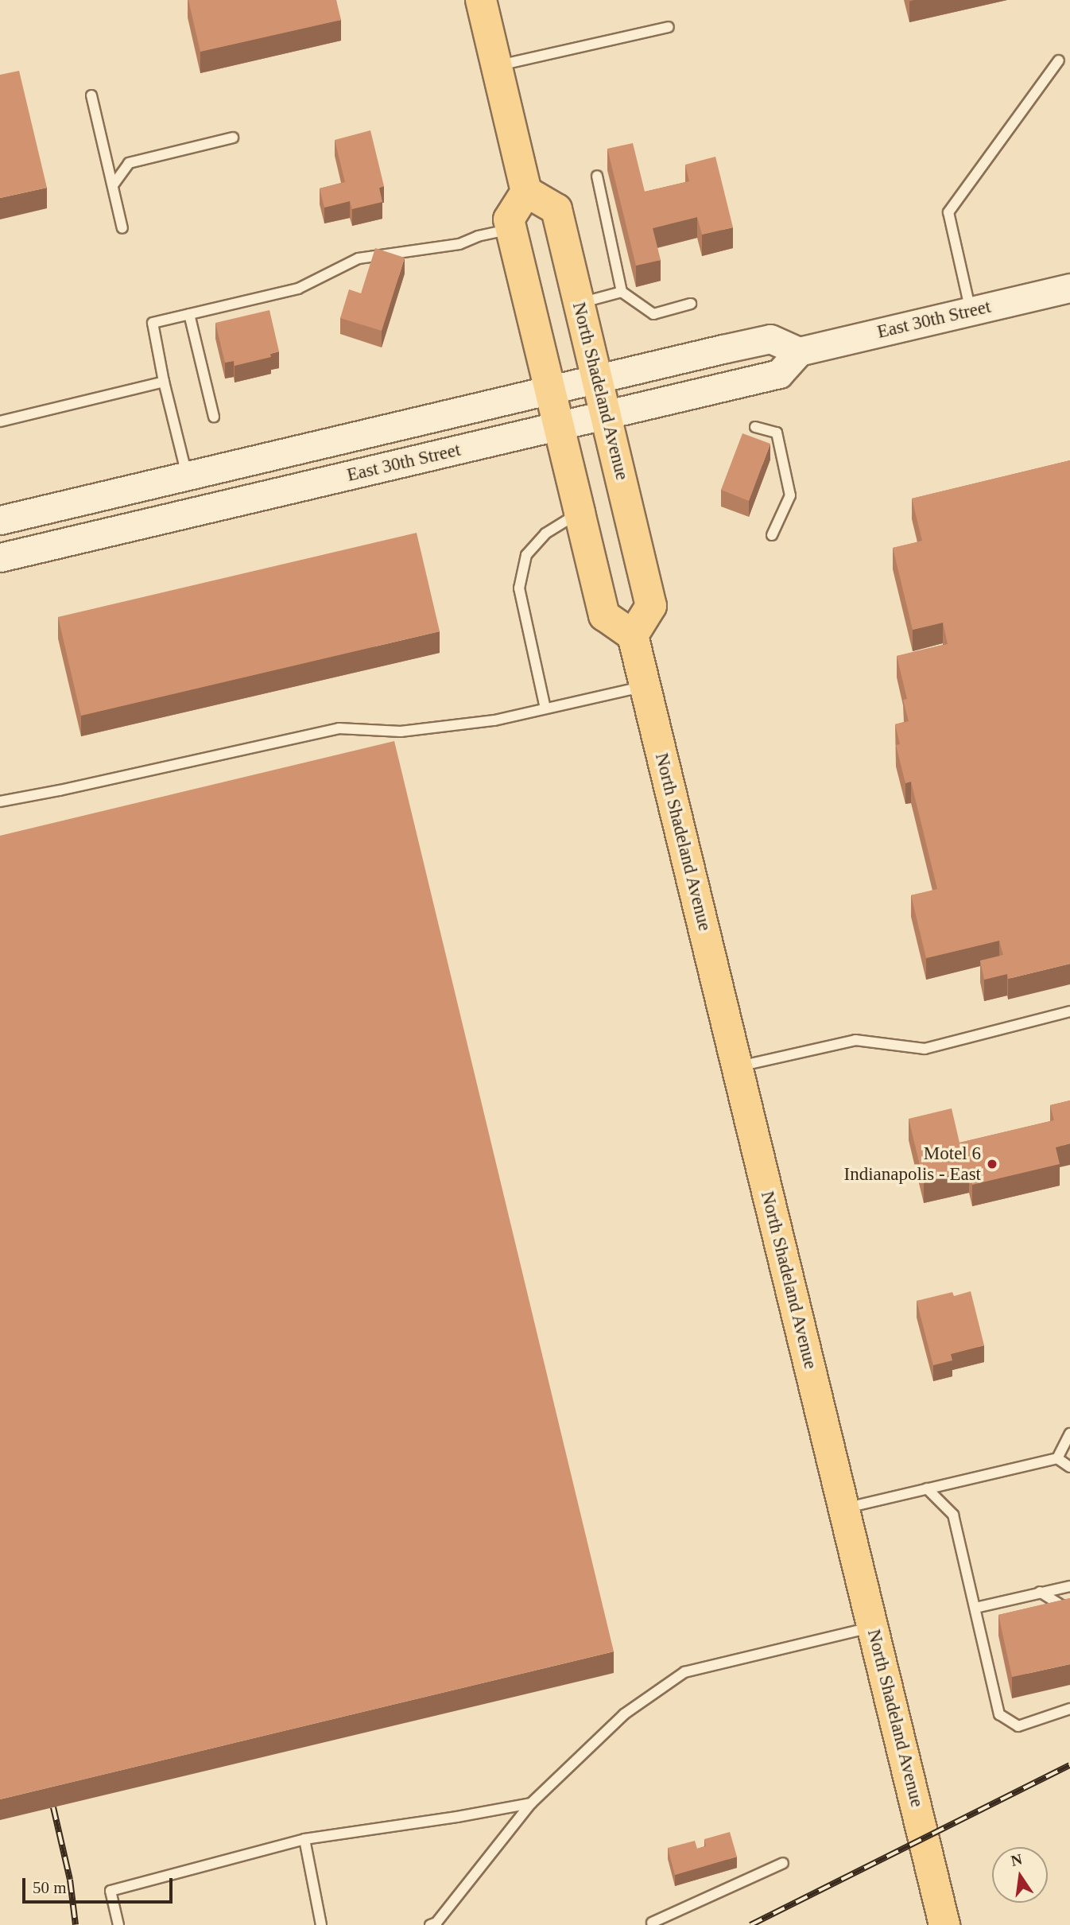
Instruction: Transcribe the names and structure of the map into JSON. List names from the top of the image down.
{
  "streets": {
    "main road": ["East 30th Street", "North Shadeland Avenue"]
  },
  "crossings": [
    ["East 30th Street", "North Shadeland Avenue"]
  ],
  "places": ["Motel 6 Indianapolis - East"],
  "scale_bar": "50 m",
  "north": "top"
}
